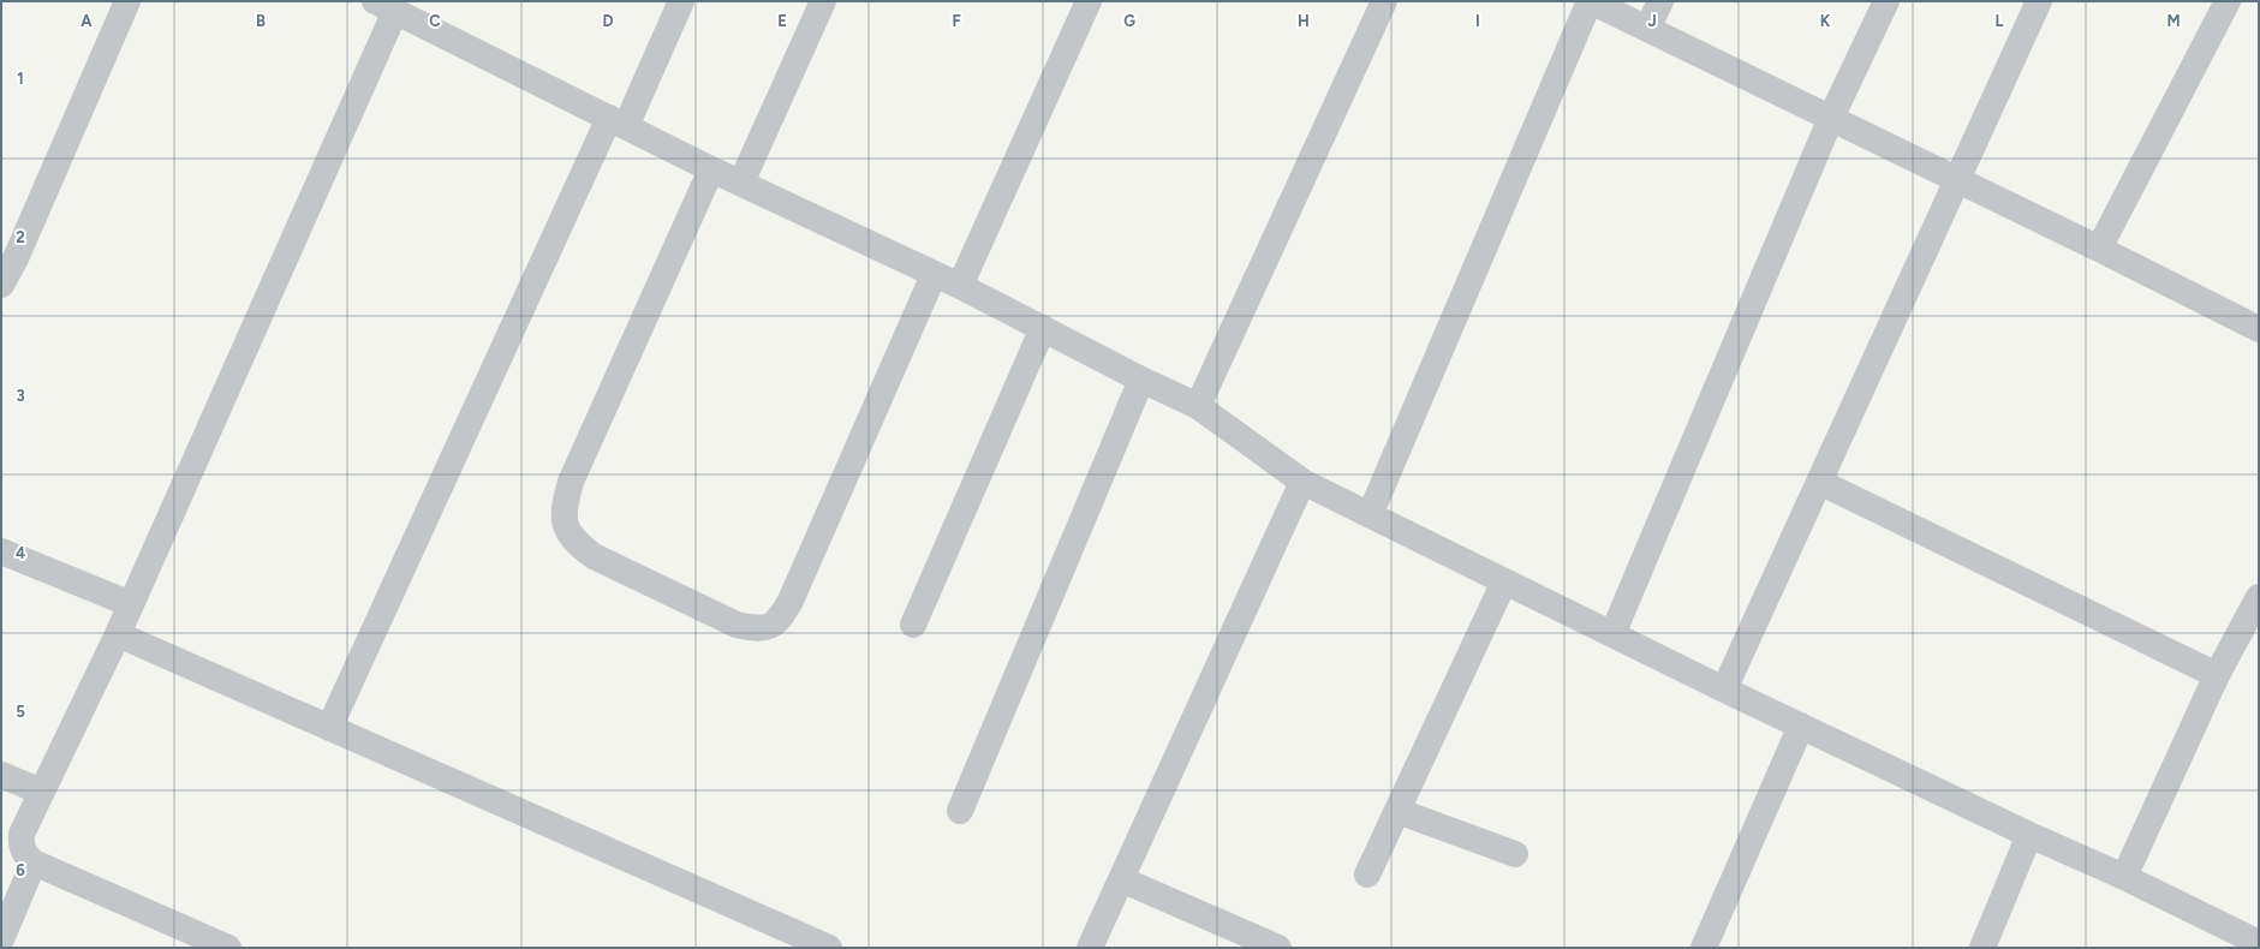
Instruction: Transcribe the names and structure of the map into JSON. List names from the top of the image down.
{
  "grid": {
    "columns": [
      "A",
      "B",
      "C",
      "D",
      "E",
      "F",
      "G",
      "H",
      "I",
      "J",
      "K",
      "L",
      "M"
    ],
    "rows": [
      "1",
      "2",
      "3",
      "4",
      "5",
      "6"
    ]
  }
}
